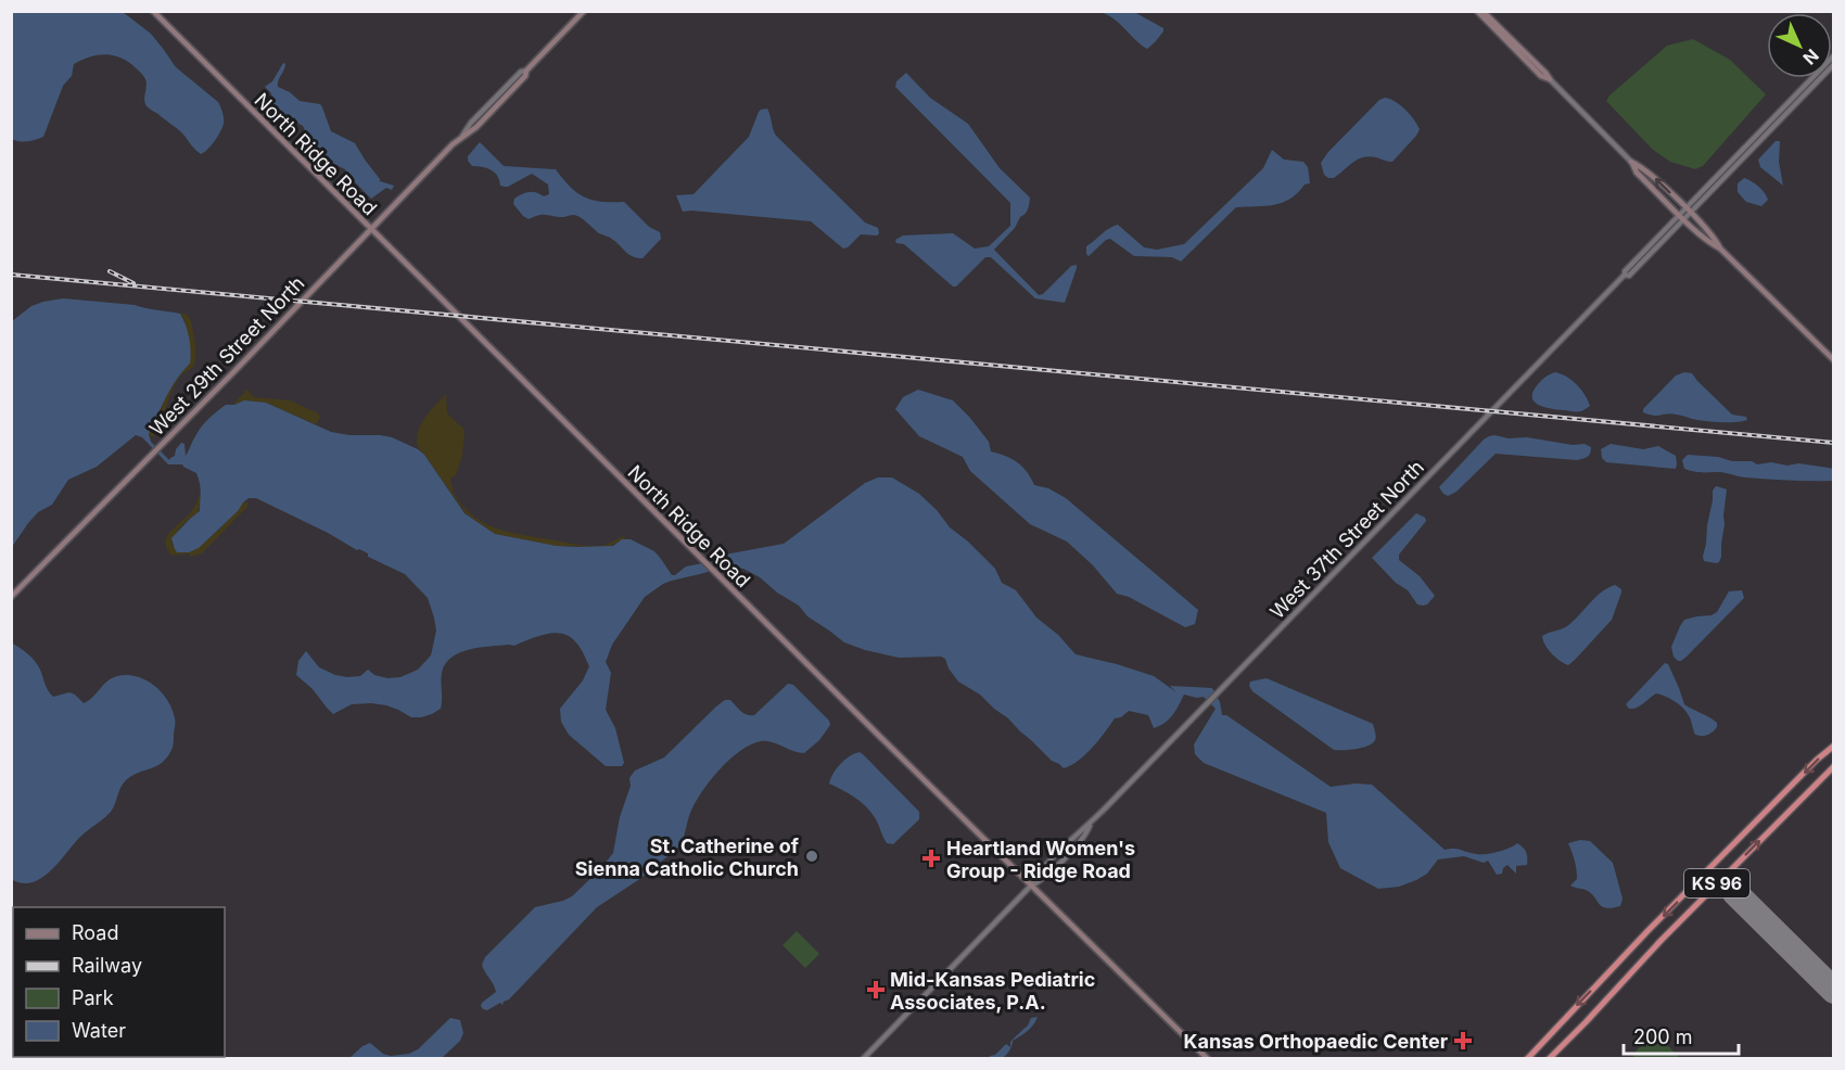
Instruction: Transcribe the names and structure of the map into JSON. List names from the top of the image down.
{
  "streets": {
    "highway": ["KS 96"],
    "main road": ["North Ridge Road", "West 29th Street North"],
    "street": ["West 37th Street North"]
  },
  "crossings": [
    ["North Ridge Road", "West 29th Street North"],
    ["North Ridge Road", "West 37th Street North"]
  ],
  "places": {
    "other": ["St. Catherine of Sienna Catholic Church"],
    "health": ["Heartland Women's Group - Ridge Road", "Mid-Kansas Pediatric Associates, P.A.", "Kansas Orthopaedic Center"]
  },
  "legend": [
    "Road",
    "Railway",
    "Park",
    "Water"
  ],
  "scale_bar": "200 m",
  "north": "bottom right"
}
